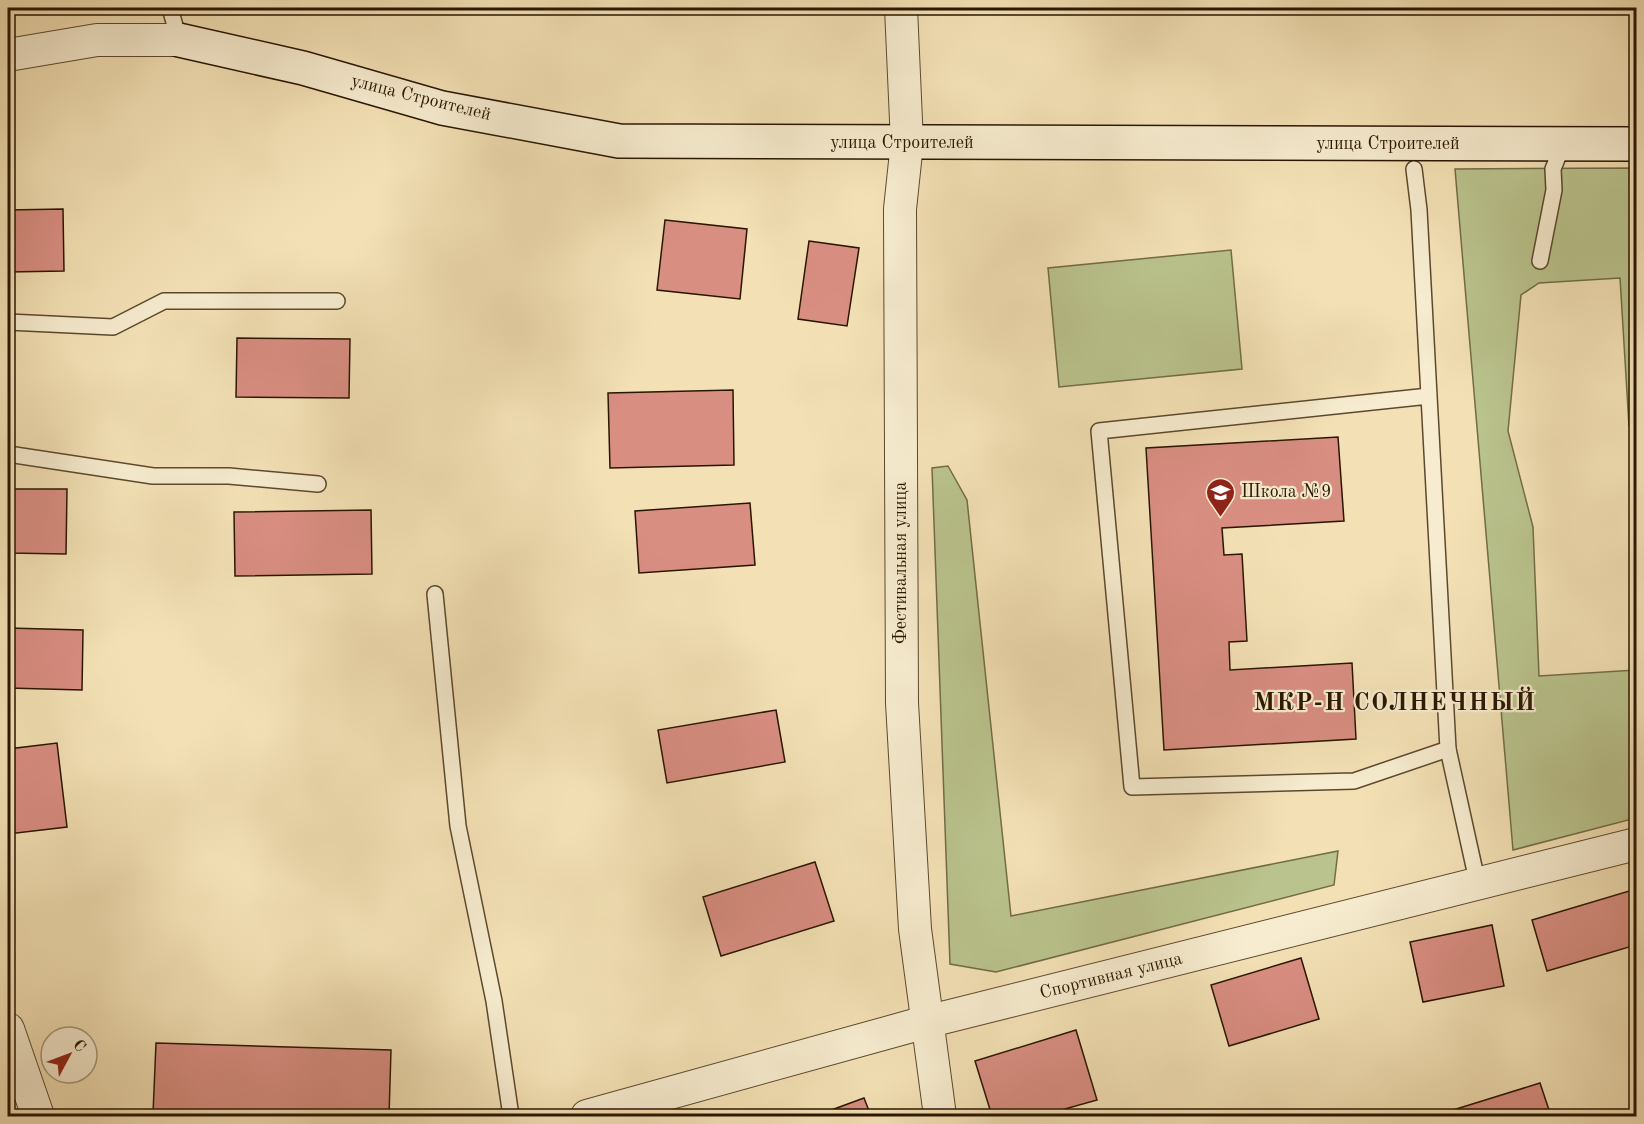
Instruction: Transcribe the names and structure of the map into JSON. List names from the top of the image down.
{
  "streets": {
    "street": ["улица Строителей", "Фестивальная улица", "Спортивная улица"]
  },
  "crossings": [
    ["улица Строителей", "Фестивальная улица"],
    ["Фестивальная улица", "Спортивная улица"]
  ],
  "districts": ["МКР-Н СОЛНЕЧНЫЙ"],
  "places": {
    "school or university": ["Школа №9"]
  },
  "north": "top right"
}
